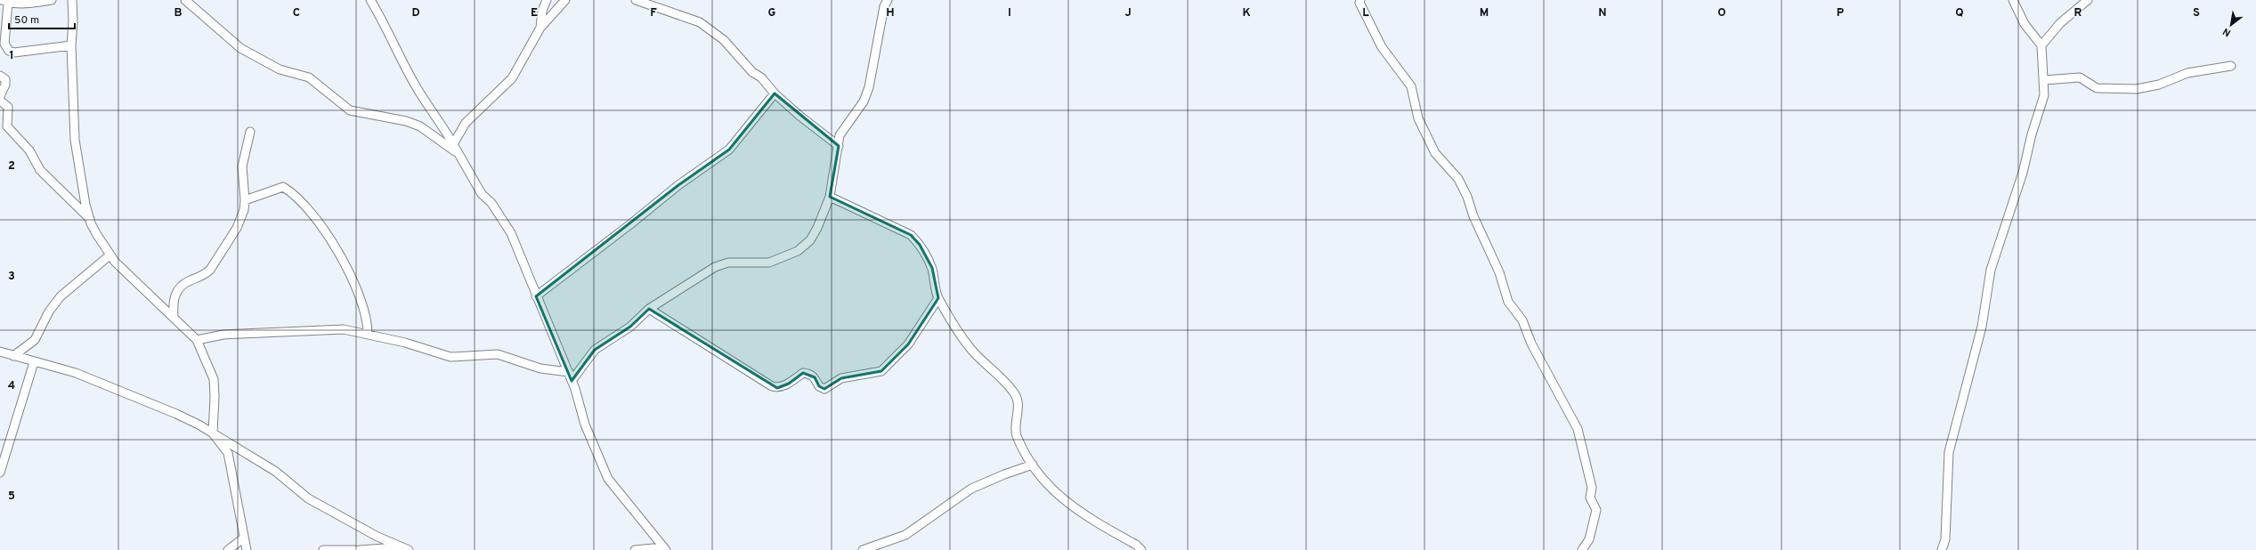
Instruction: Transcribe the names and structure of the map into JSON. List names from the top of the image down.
{
  "scale_bar": "50 m",
  "north": "bottom left",
  "grid": {
    "columns": [
      "B",
      "C",
      "D",
      "E",
      "F",
      "G",
      "H",
      "I",
      "J",
      "K",
      "L",
      "M",
      "N",
      "O",
      "P",
      "Q",
      "R",
      "S"
    ],
    "rows": [
      "1",
      "2",
      "3",
      "4",
      "5"
    ]
  }
}
